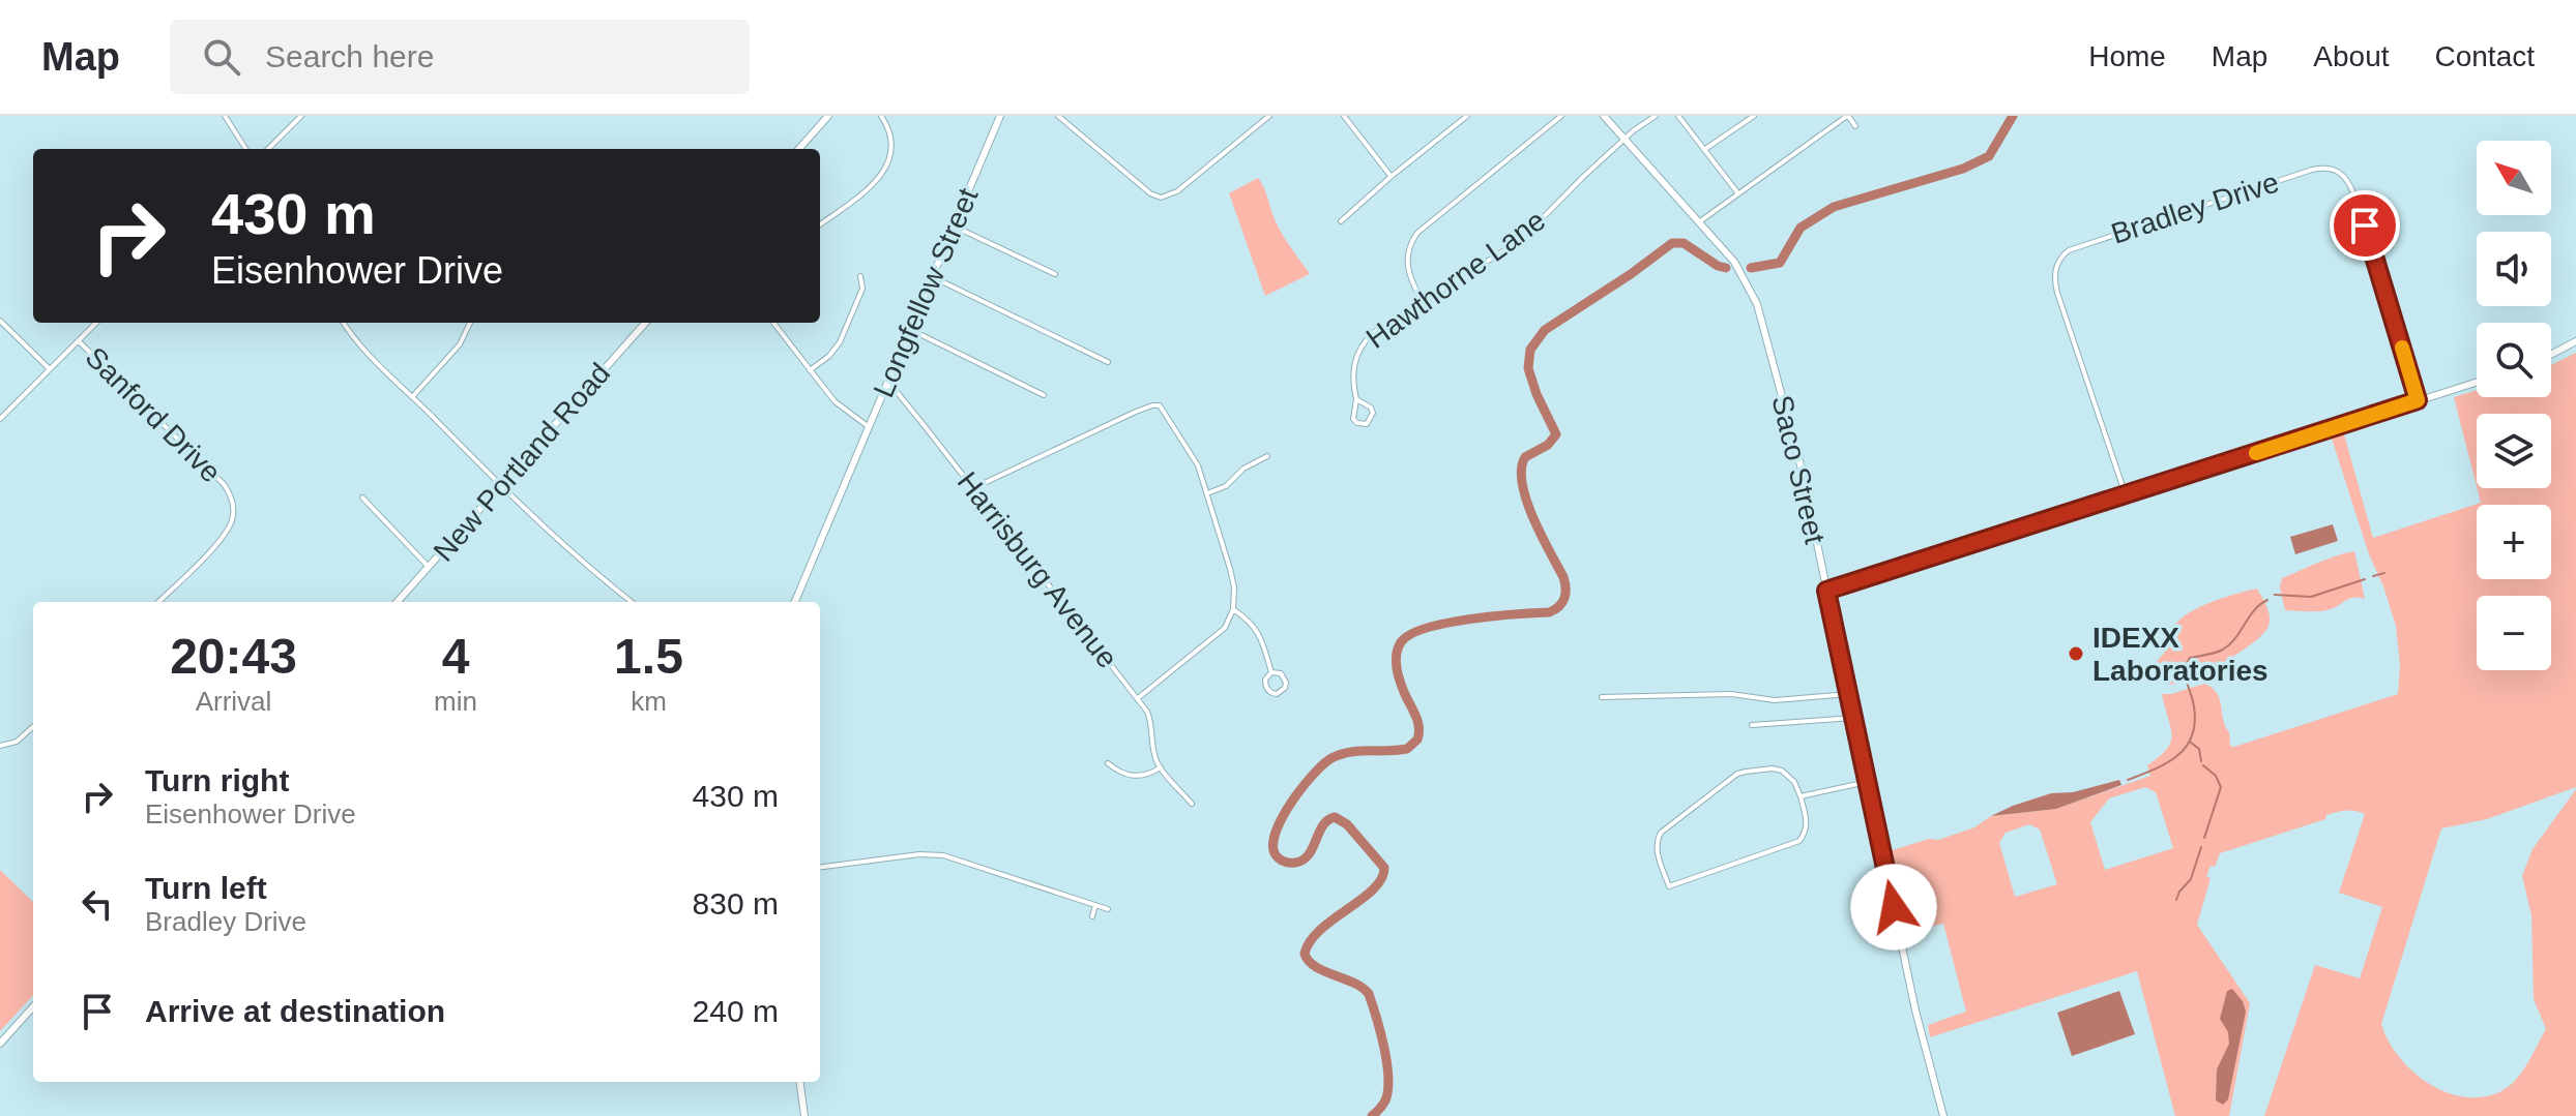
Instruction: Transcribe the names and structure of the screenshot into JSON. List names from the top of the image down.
{
  "streets": {
    "street": [
      "Bradley Drive",
      "Hawthorne Lane",
      "Longfellow Street",
      "Sanford Drive",
      "New Portland Road",
      "Saco Street",
      "Harrisburg Avenue"
    ]
  },
  "crossings": [
    ["Hawthorne Lane", "Saco Street"],
    ["Longfellow Street", "Harrisburg Avenue"]
  ],
  "places": ["IDEXX Laboratories"],
  "north": "top left",
  "page": {
    "header": "Map",
    "search": "Search here",
    "nav": [
      "Home",
      "Map",
      "About",
      "Contact"
    ],
    "map_buttons": ["+", "−"],
    "turn": ["430 m", "Eisenhower Drive"],
    "eta": [
      "20:43",
      "Arrival",
      "4",
      "min",
      "1.5",
      "km"
    ],
    "list": [
      {
        "name": "Turn right",
        "note": "Eisenhower Drive",
        "value": "430 m"
      },
      {
        "name": "Turn left",
        "note": "Bradley Drive",
        "value": "830 m"
      },
      {
        "name": "Arrive at destination",
        "value": "240 m"
      }
    ]
  }
}
